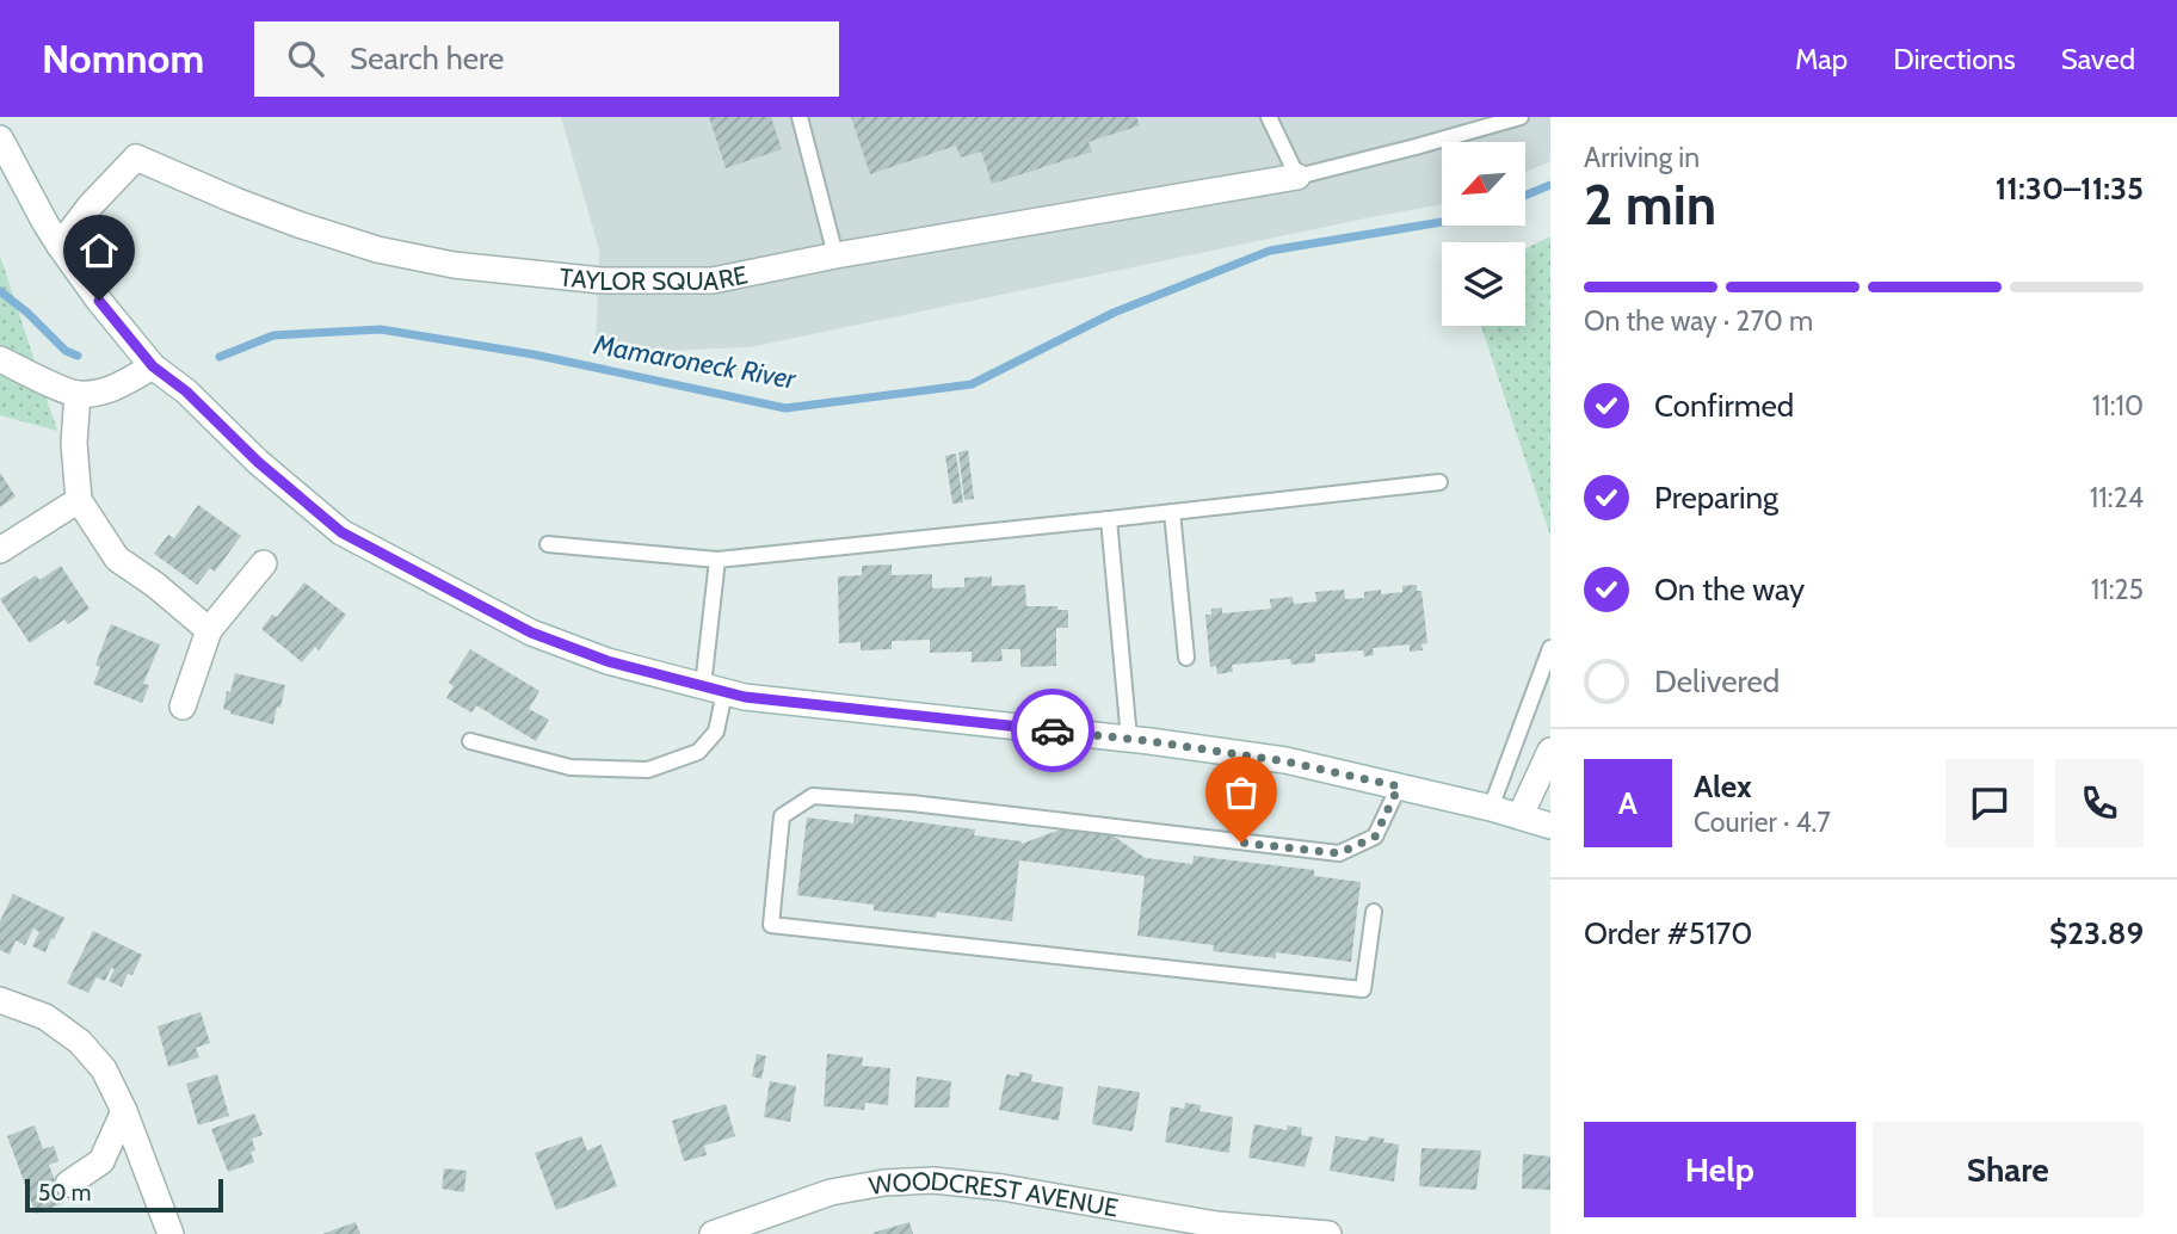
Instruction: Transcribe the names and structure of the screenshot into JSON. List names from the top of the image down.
{
  "streets": {
    "street": ["TAYLOR SQUARE", "WOODCREST AVENUE"]
  },
  "water": ["Mamaroneck River"],
  "scale_bar": "50 m",
  "north": "bottom left",
  "page": {
    "header": "Nomnom",
    "search": "Search here",
    "nav": ["Map", "Directions", "Saved"],
    "heading": ["2 min", "Arriving in", "11:30–11:35"],
    "panel": [
      "Alex",
      "Courier · 4.7",
      "Order #5170",
      "$23.89"
    ],
    "bar": "On the way · 270 m",
    "list": [
      ["Confirmed", "11:10"],
      ["Preparing", "11:24"],
      ["On the way", "11:25"],
      "Delivered"
    ],
    "round": "A",
    "buttons": ["Help", "Share"],
    "scale": "50 m"
  }
}
